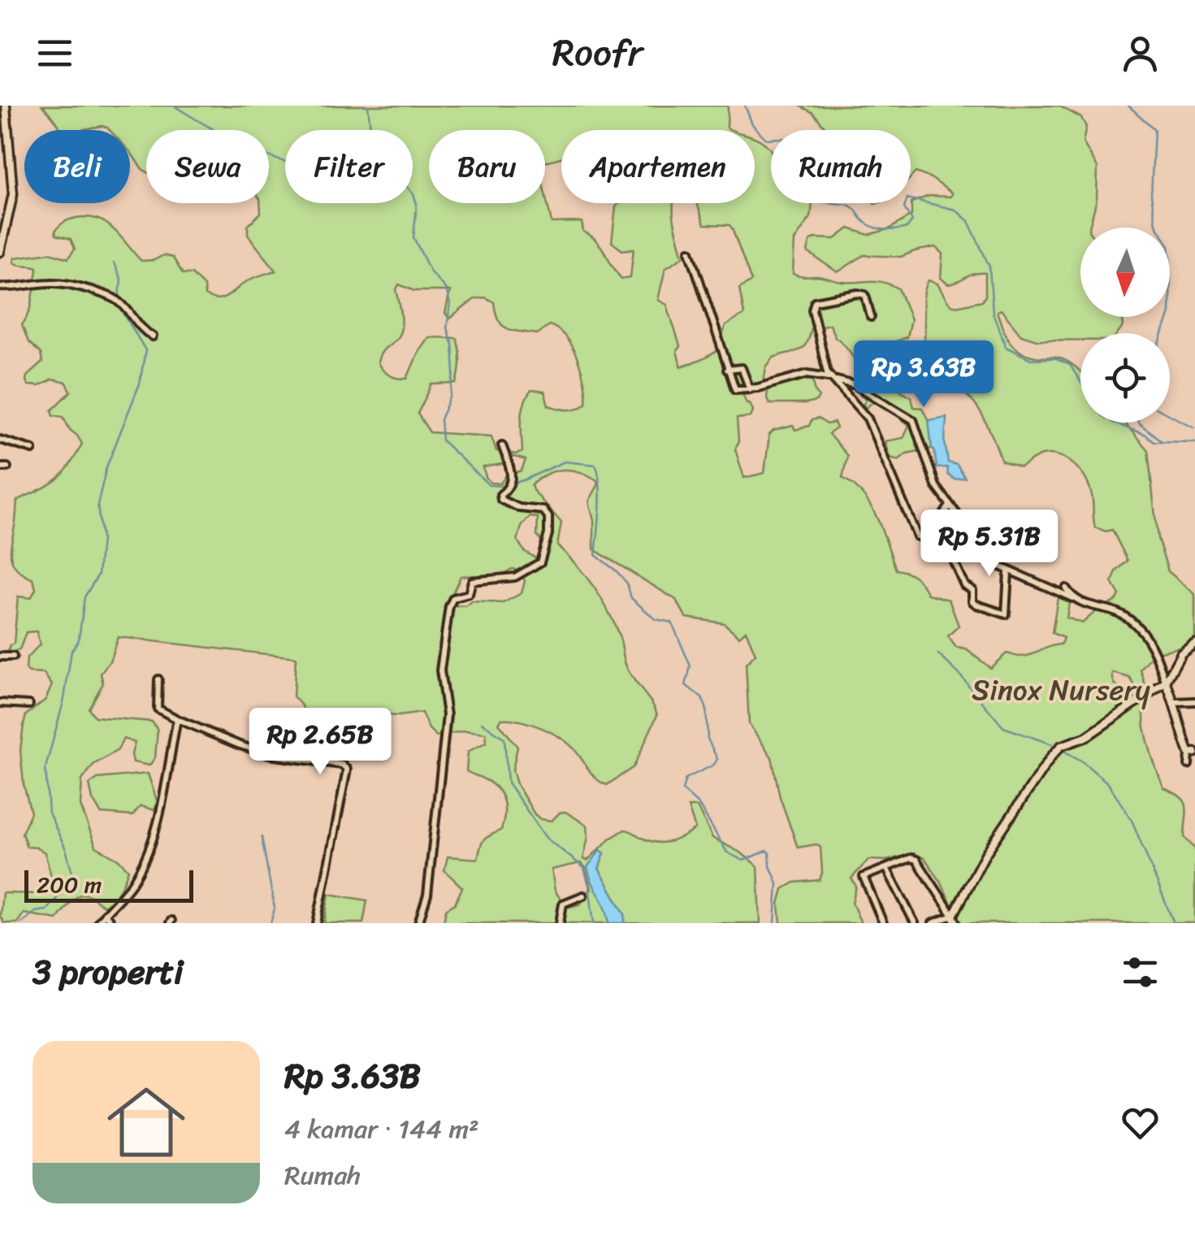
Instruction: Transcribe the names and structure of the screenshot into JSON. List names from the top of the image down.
{
  "parks": ["Sinox Nursery"],
  "scale_bar": "200 m",
  "north": "bottom",
  "page": {
    "header": "Roofr",
    "chip": [
      "Beli",
      "Sewa",
      "Filter",
      "Baru",
      "Apartemen",
      "Rumah"
    ],
    "price": ["Rp 3.63B", "Rp 5.31B", "Rp 2.65B"],
    "scale": "200 m",
    "heading": "3 properti",
    "list": [
      {
        "name": "Rp 3.63B",
        "note": "4 kamar · 144 m² · Rumah"
      }
    ]
  }
}
